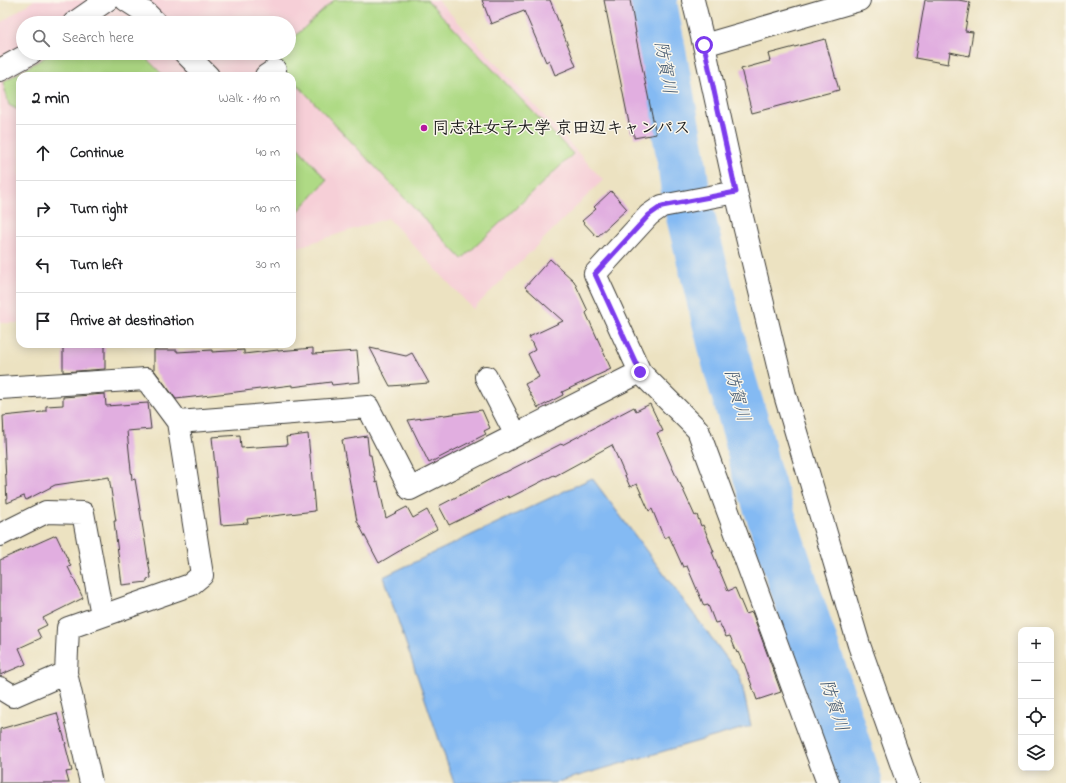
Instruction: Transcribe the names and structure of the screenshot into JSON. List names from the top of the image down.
{
  "water": ["防賀川"],
  "places": ["同志社女子大学 京田辺キャンパス"],
  "page": {
    "search": "Search here",
    "heading": ["2 min", "Walk · 110 m"],
    "list": [
      ["Continue", "40 m"],
      ["Turn right", "40 m"],
      ["Turn left", "30 m"],
      "Arrive at destination"
    ],
    "map_buttons": ["+", "−"]
  }
}
